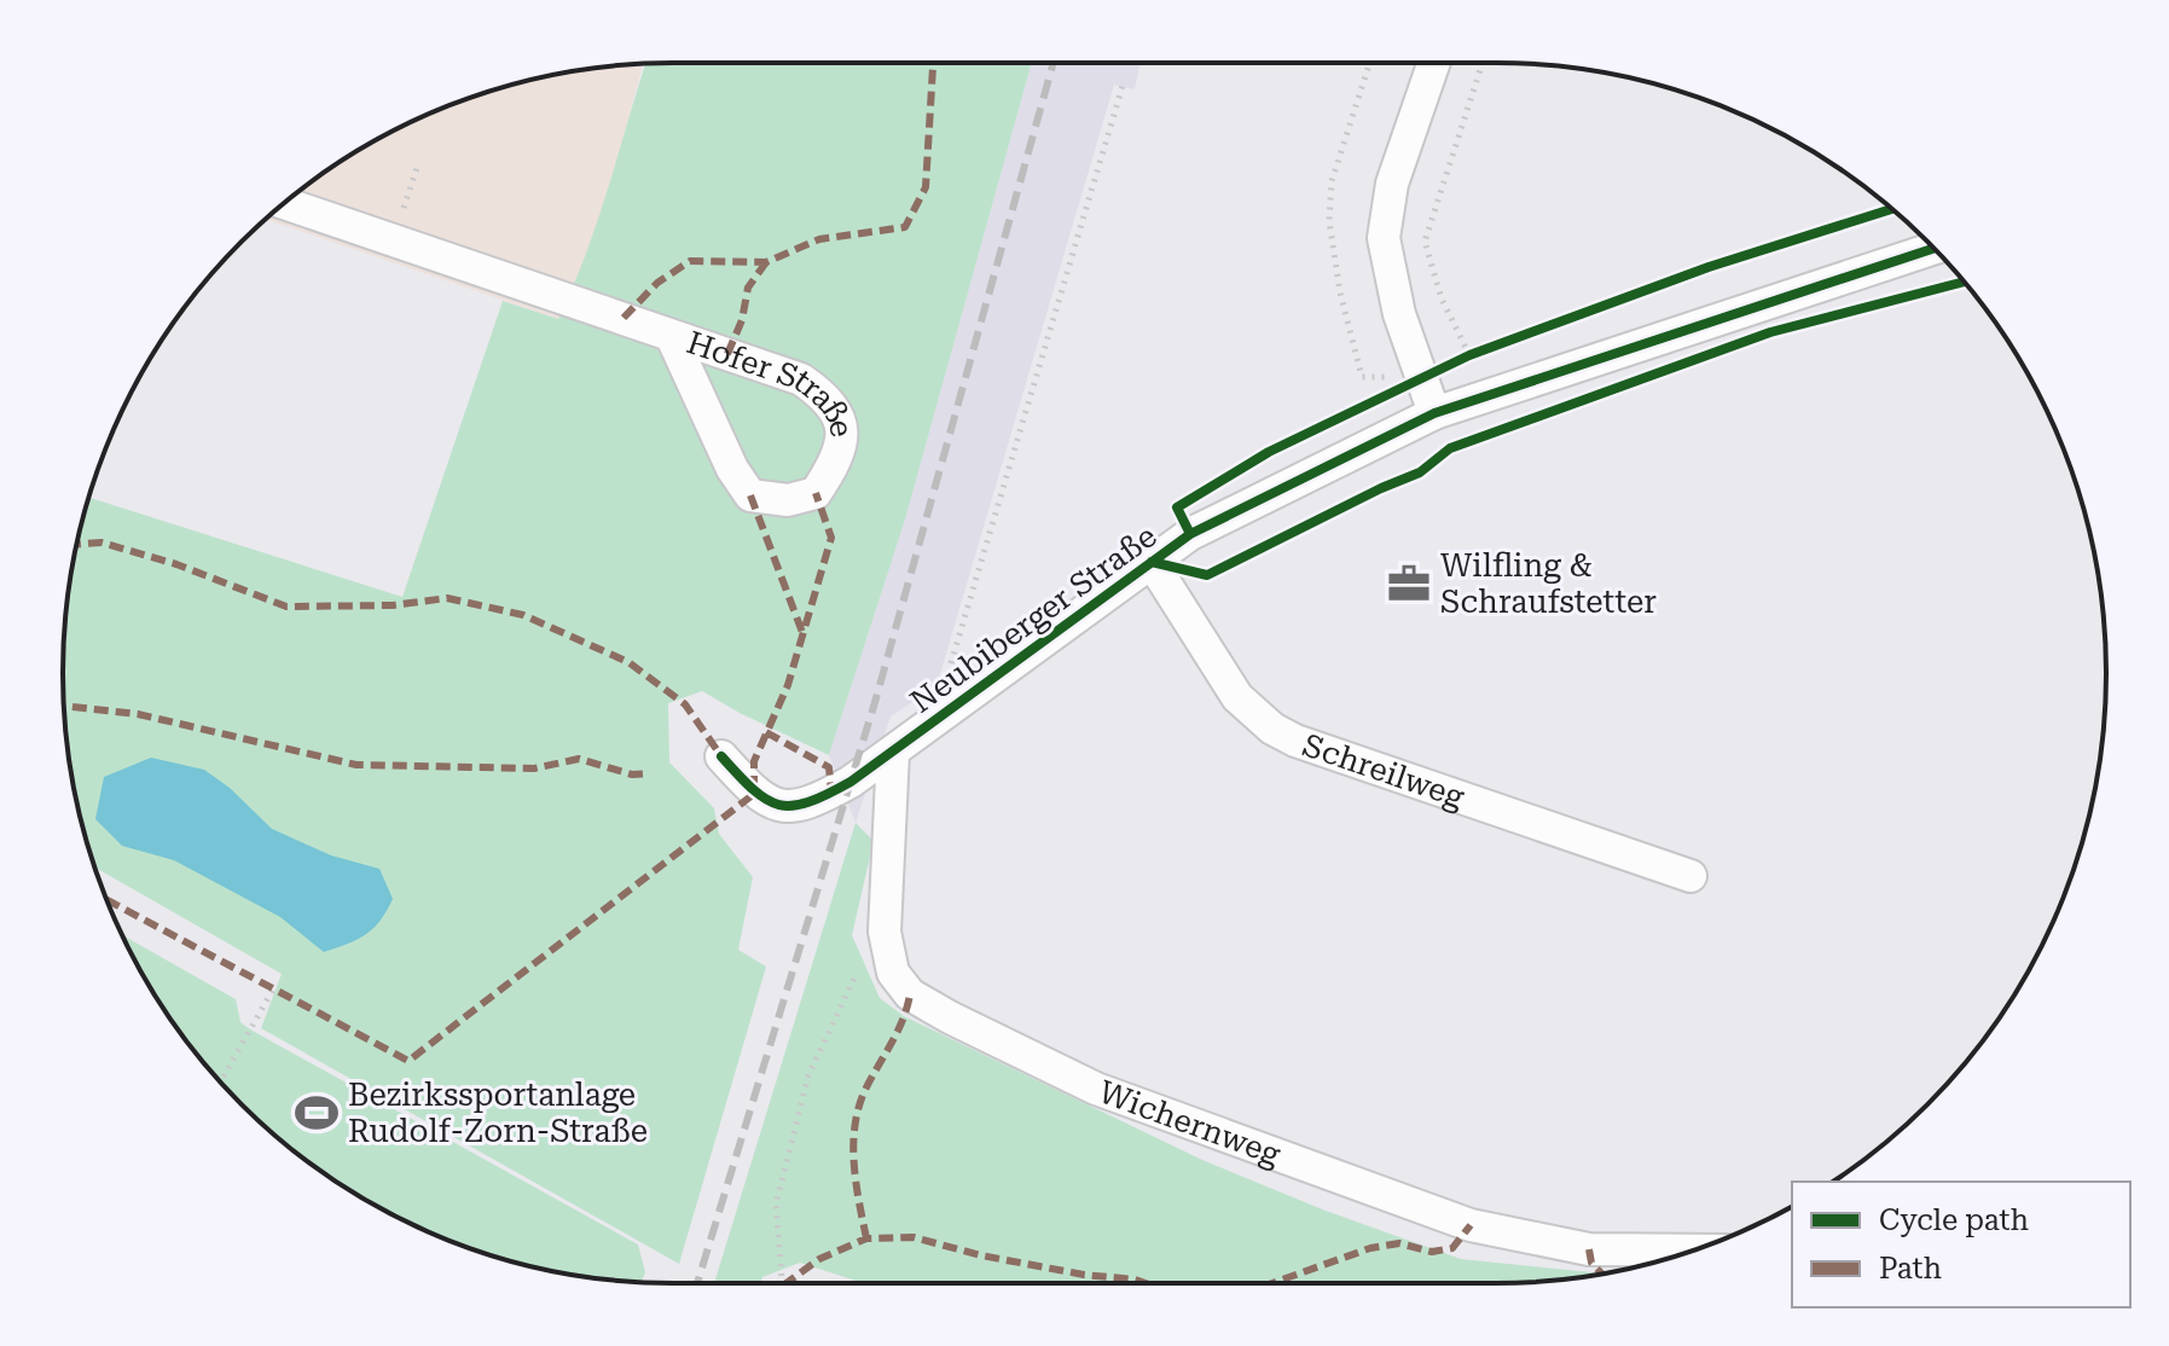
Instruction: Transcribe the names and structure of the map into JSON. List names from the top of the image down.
{
  "streets": {
    "street": [
      "Hofer Straße",
      "Neubiberger Straße",
      "Schreilweg",
      "Wichernweg"
    ]
  },
  "crossings": [
    ["Neubiberger Straße", "Schreilweg"],
    ["Neubiberger Straße", "Wichernweg"]
  ],
  "places": {
    "office": ["Wilfling & Schraufstetter"],
    "sports": ["Bezirkssportanlage Rudolf-Zorn-Straße"]
  },
  "legend": ["Cycle path", "Path"]
}
